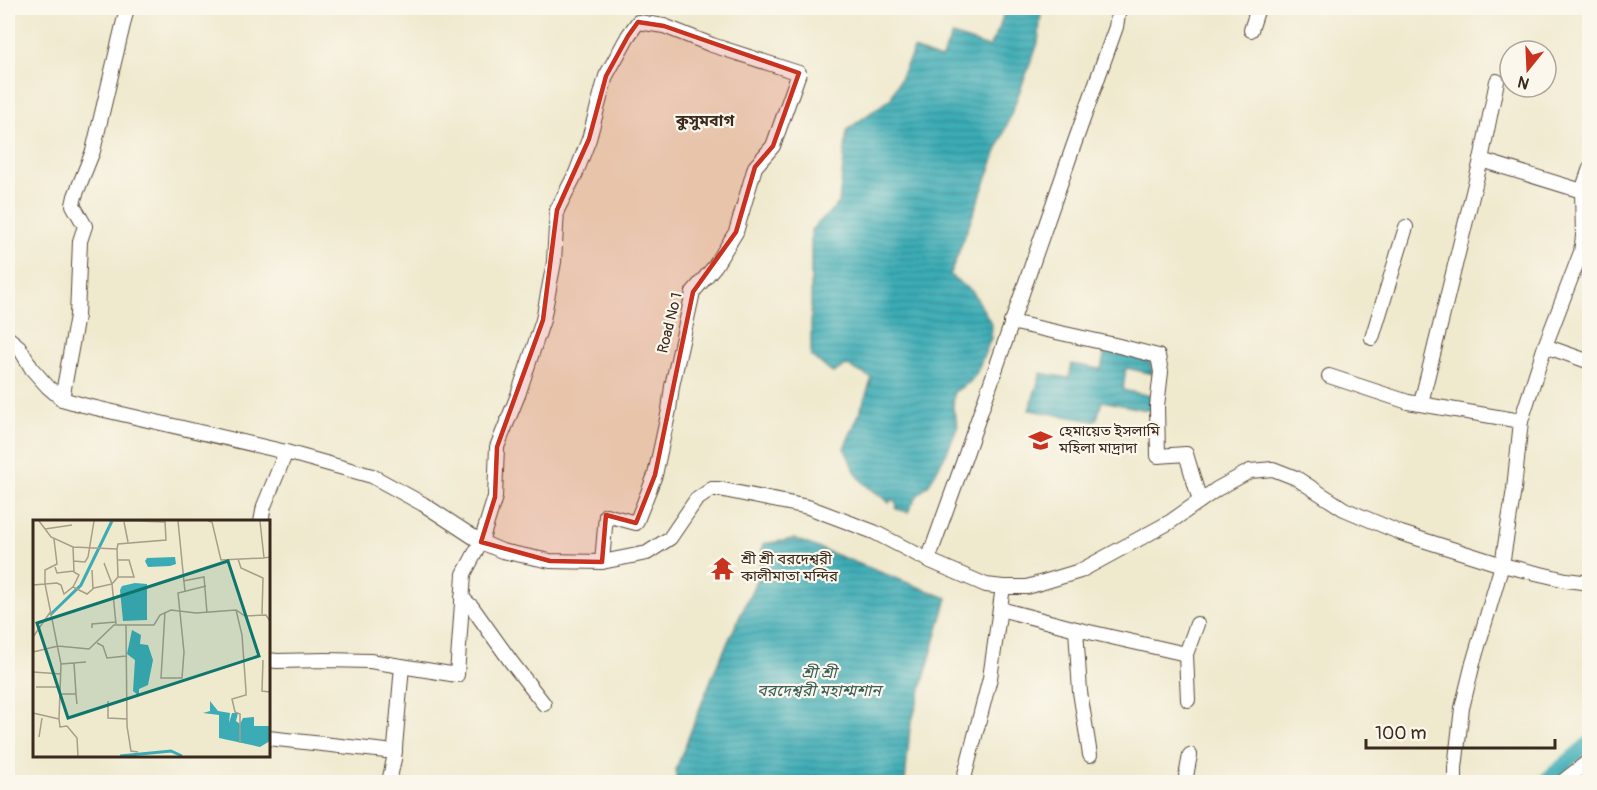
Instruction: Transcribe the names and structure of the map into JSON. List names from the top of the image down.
{
  "streets": {
    "street": ["Road No 1"]
  },
  "districts": ["কুসুমবাগ"],
  "water": ["শ্রী শ্রী বরদেশ্বরী মহাশ্মশান"],
  "places": {
    "school or university": ["হেমায়েত ইসলামি মহিলা মাদ্রাদা"],
    "temple": ["শ্রী শ্রী বরদেশ্বরী কালীমাতা মন্দির"]
  },
  "scale_bar": "100 m",
  "north": "bottom"
}
